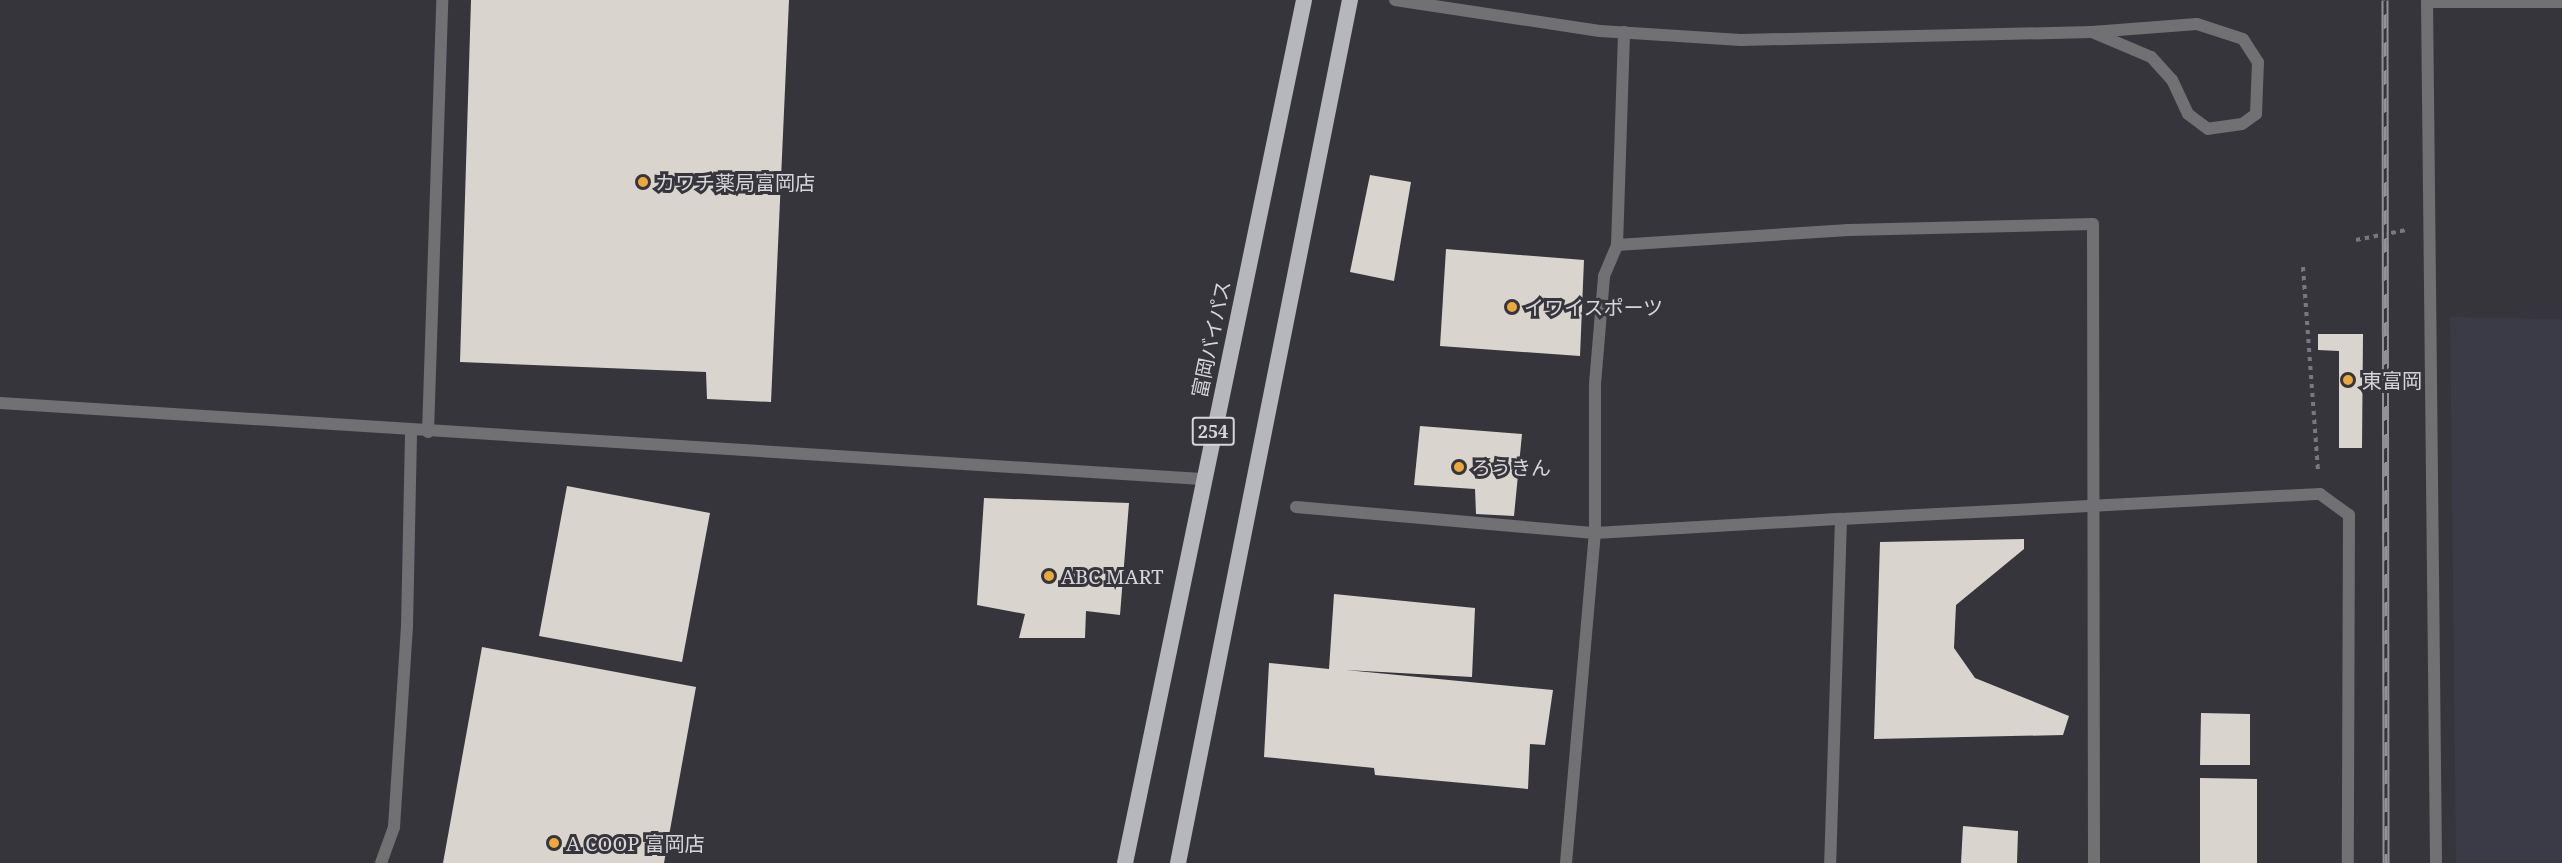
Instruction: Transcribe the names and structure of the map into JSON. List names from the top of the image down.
{
  "streets": {
    "highway": ["富岡バイパス", "254"]
  },
  "places": [
    "カワチ薬局富岡店",
    "イワイスポーツ",
    "東富岡",
    "ろうきん",
    "ABC MART",
    "A COOP 富岡店"
  ]
}
